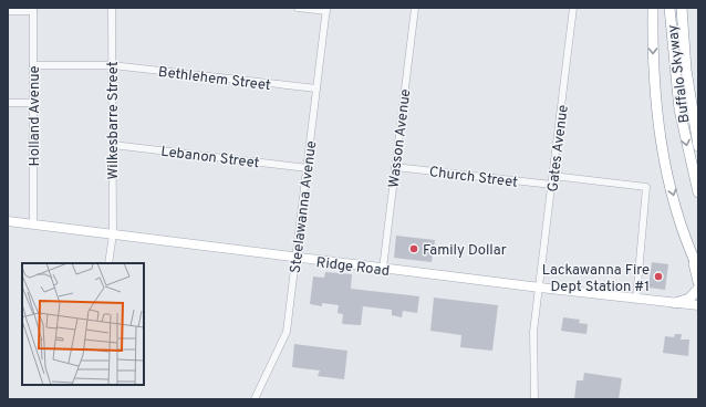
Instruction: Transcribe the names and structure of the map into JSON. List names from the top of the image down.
{
  "streets": {
    "highway": ["Buffalo Skyway"],
    "main road": ["Ridge Road"],
    "street": [
      "Bethlehem Street",
      "Holland Avenue",
      "Wilkesbarre Street",
      "Wasson Avenue",
      "Gates Avenue",
      "Lebanon Street",
      "Church Street",
      "Steelawanna Avenue"
    ]
  },
  "crossings": [
    ["Bethlehem Street", "Holland Avenue"],
    ["Bethlehem Street", "Wilkesbarre Street"],
    ["Bethlehem Street", "Steelawanna Avenue"],
    ["Holland Avenue", "Ridge Road"],
    ["Wilkesbarre Street", "Lebanon Street"],
    ["Wilkesbarre Street", "Ridge Road"],
    ["Wasson Avenue", "Church Street"],
    ["Wasson Avenue", "Ridge Road"],
    ["Gates Avenue", "Church Street"],
    ["Gates Avenue", "Ridge Road"],
    ["Lebanon Street", "Steelawanna Avenue"],
    ["Steelawanna Avenue", "Ridge Road"]
  ],
  "places": ["Family Dollar", "Lackawanna Fire Dept Station #1"]
}
